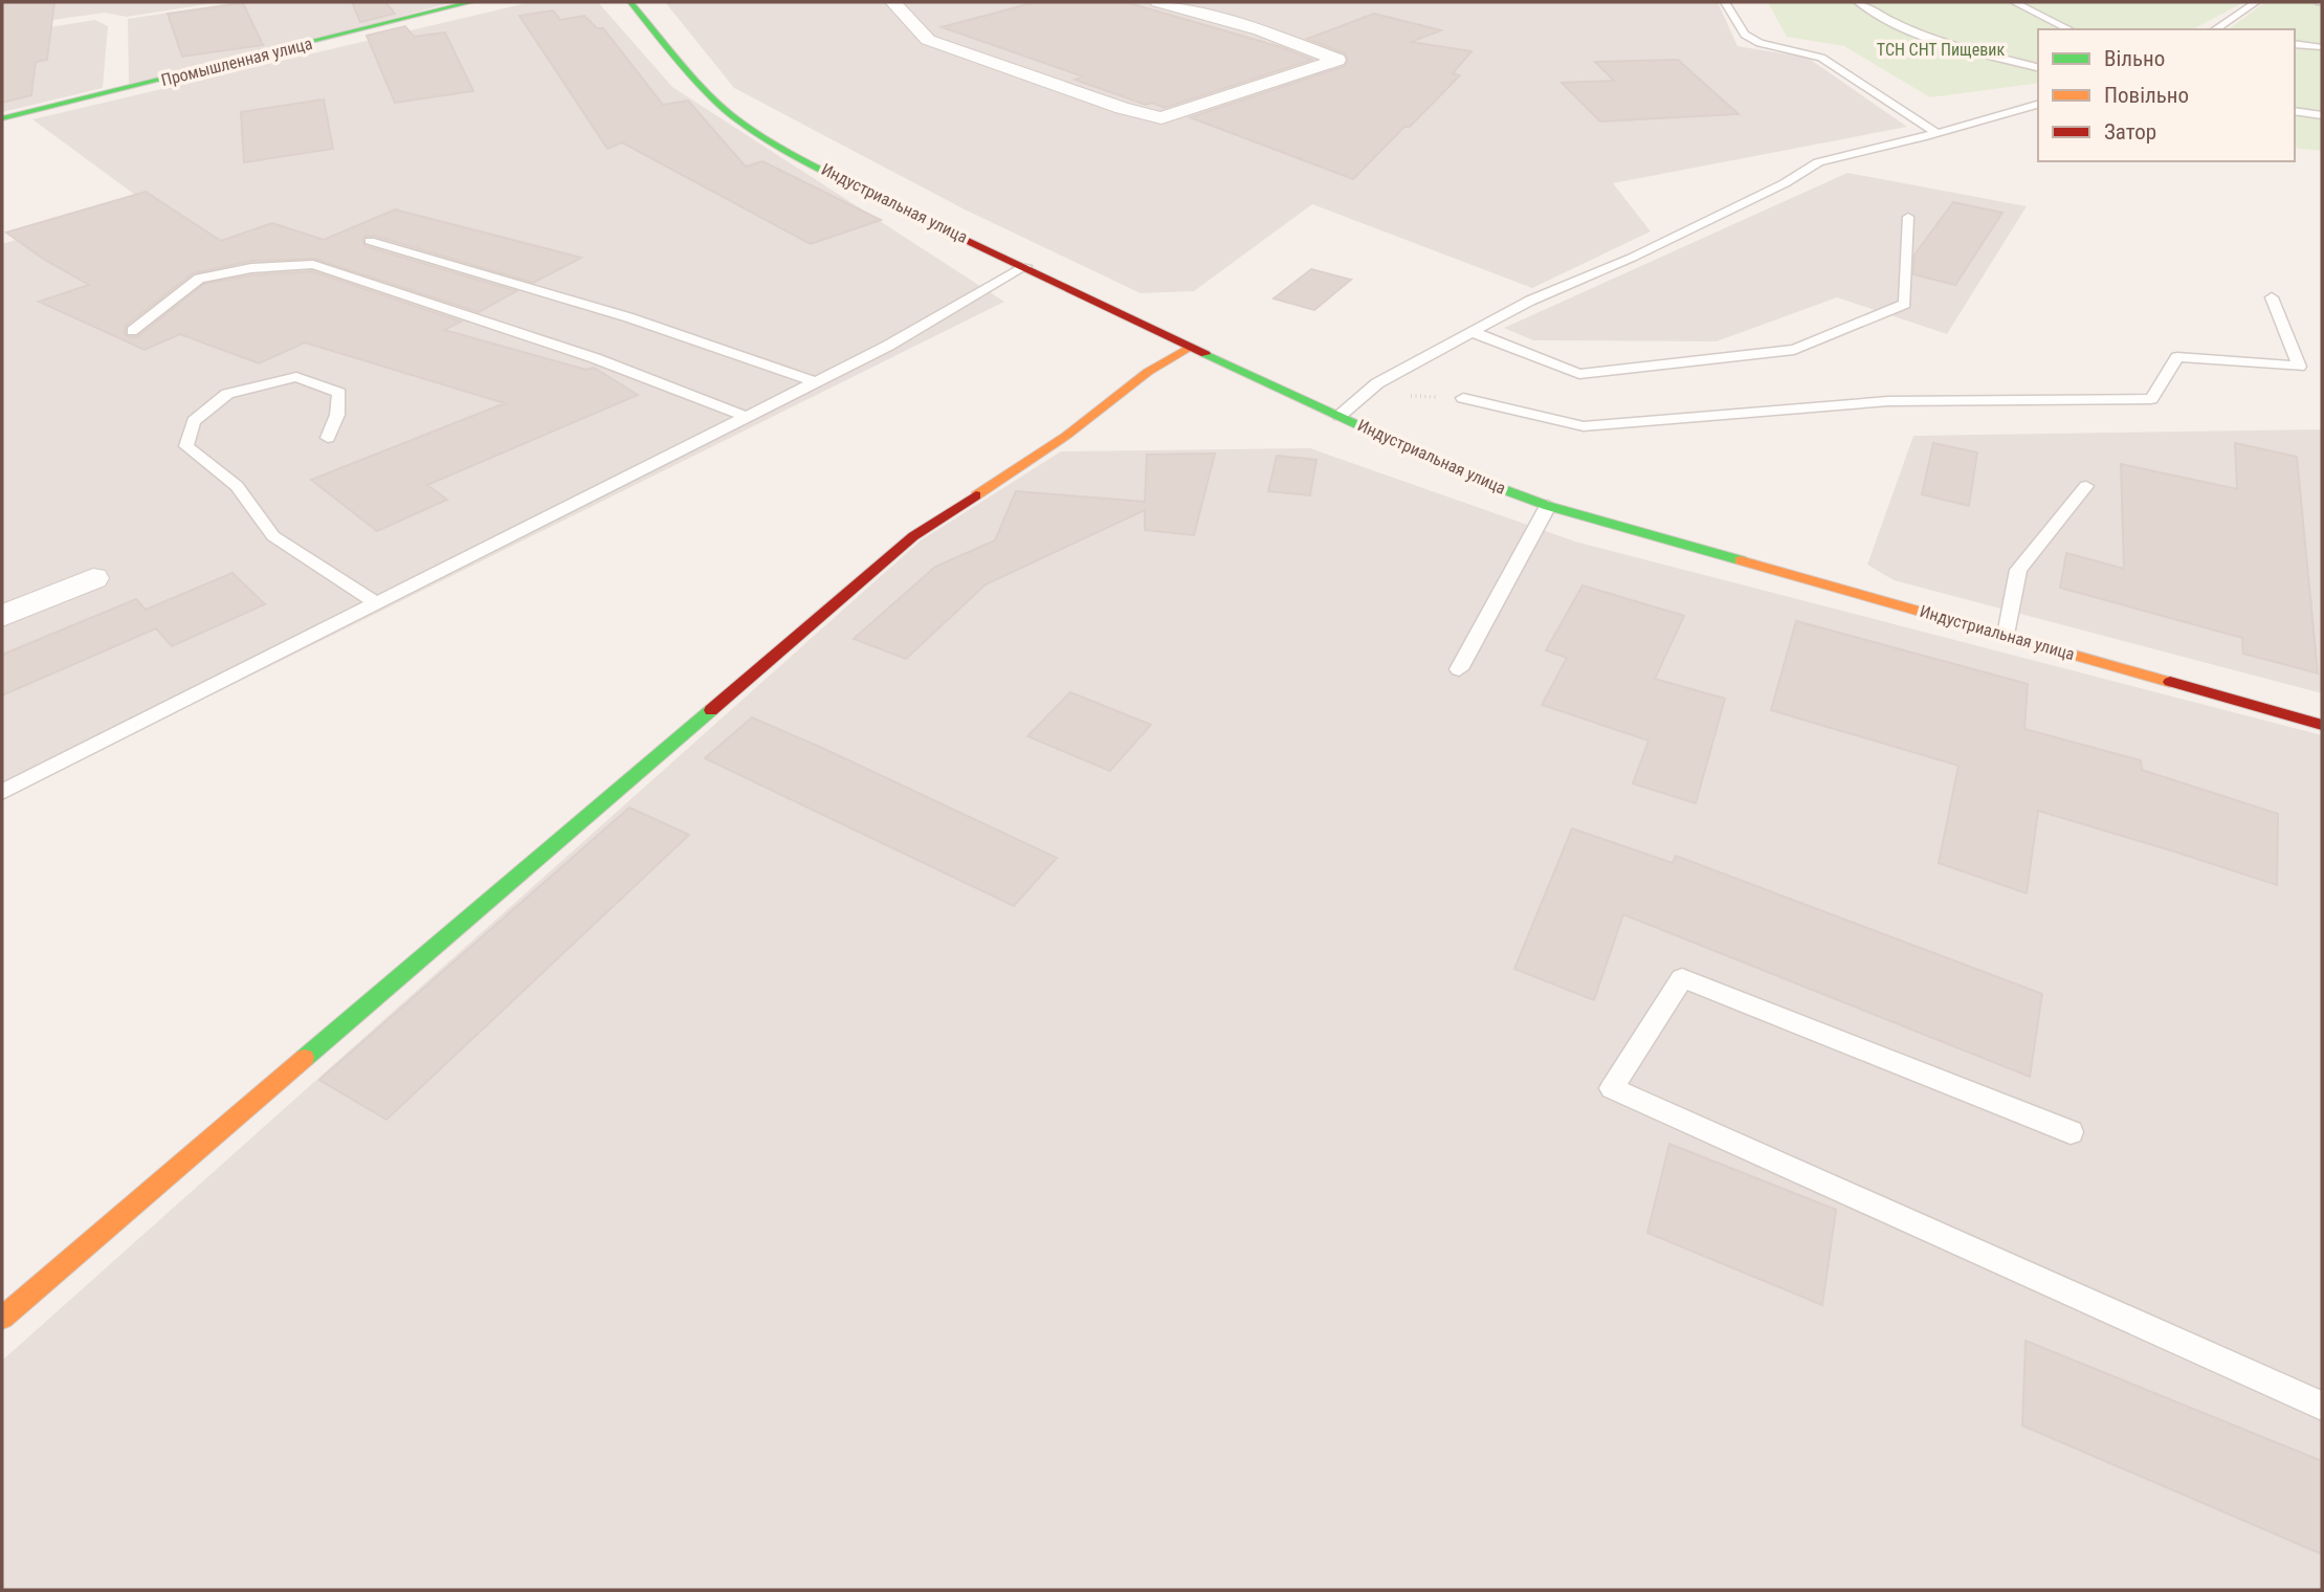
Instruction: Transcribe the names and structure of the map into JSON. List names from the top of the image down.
{
  "streets": {
    "main road": ["Промышленная улица", "Индустриальная улица"]
  },
  "parks": ["ТСН СНТ Пищевик"],
  "legend": ["Вільно", "Повільно", "Затор"]
}
